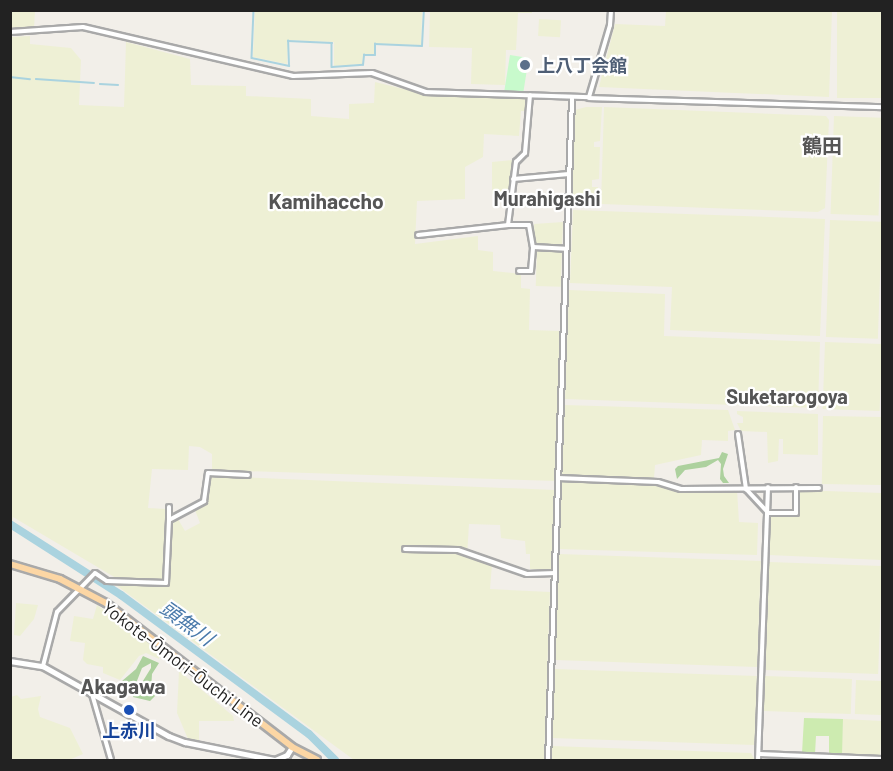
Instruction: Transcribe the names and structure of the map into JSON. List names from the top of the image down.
{
  "streets": {
    "main road": ["Yokote-Ōmori-Ōuchi Line"]
  },
  "districts": [
    "鶴田",
    "Murahigashi",
    "Kamihaccho",
    "Suketarogoya",
    "Akagawa"
  ],
  "water": ["頭無川"],
  "places": ["上八丁会館", "上赤川"]
}
